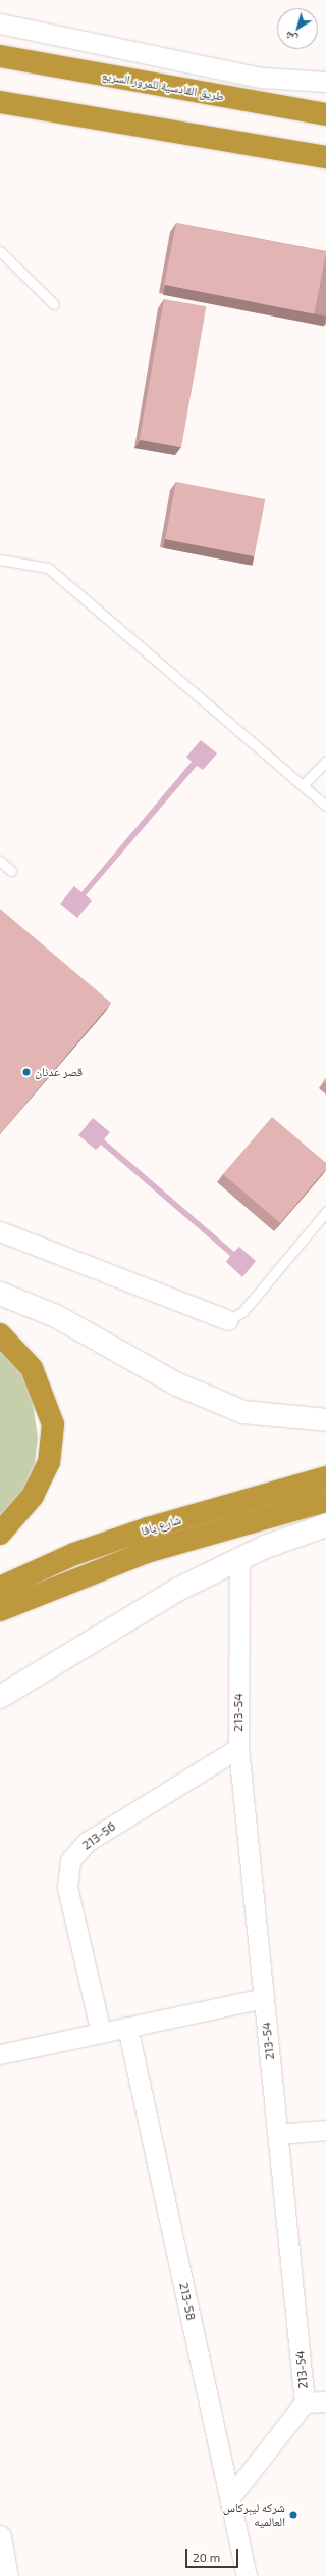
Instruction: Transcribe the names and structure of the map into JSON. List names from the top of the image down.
{
  "streets": {
    "highway": ["طريق القادسية للمرور السريع", "شارع يافا"],
    "street": ["213-54", "213-56", "213-58"]
  },
  "crossings": [
    ["213-54", "213-56"],
    ["213-54", "213-58"]
  ],
  "places": ["قصر عدنان", "شركه ليبركاس العالميه"],
  "scale_bar": "20 m",
  "north": "bottom left"
}
